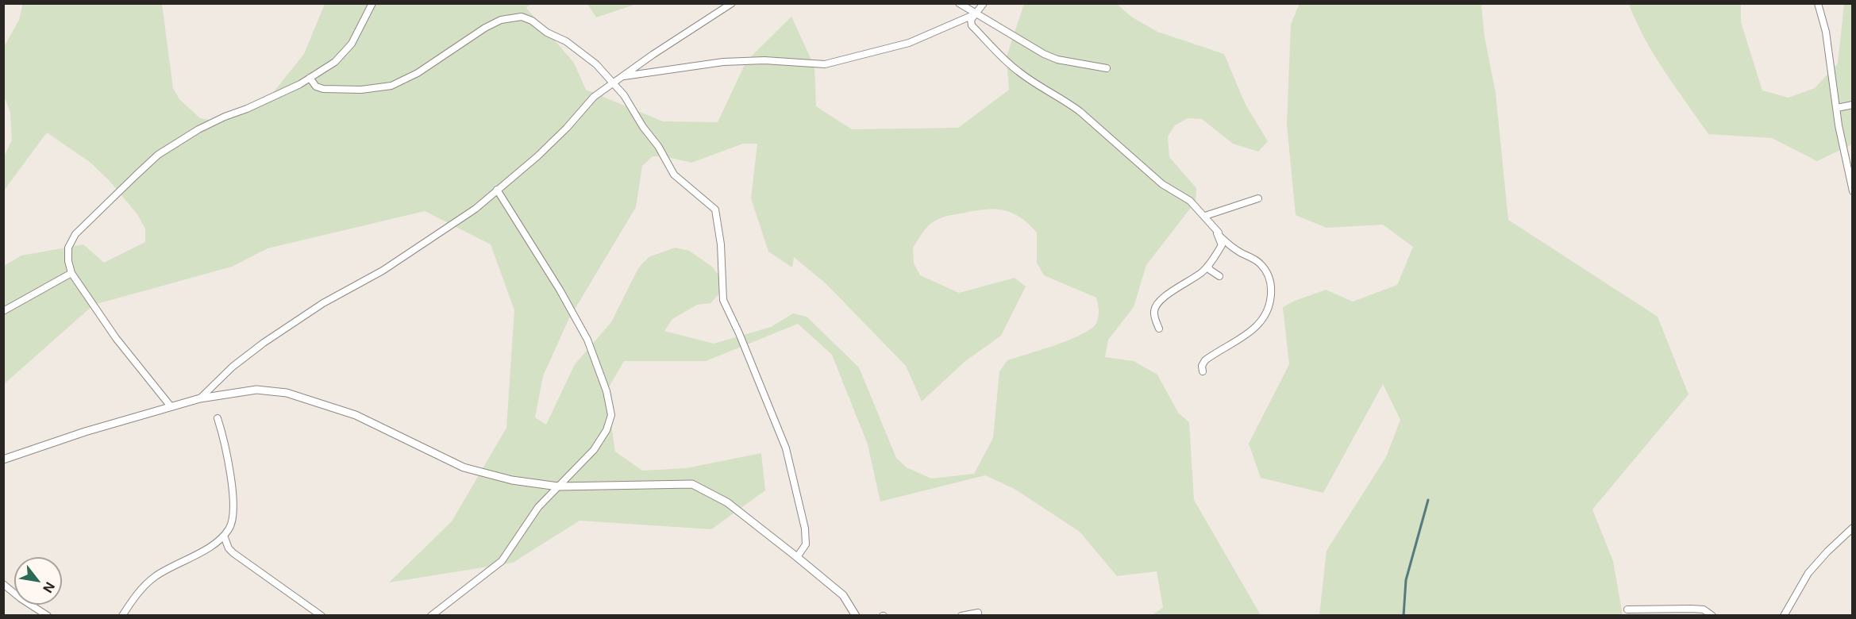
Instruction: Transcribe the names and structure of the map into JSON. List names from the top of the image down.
{
  "north": "bottom right"
}
